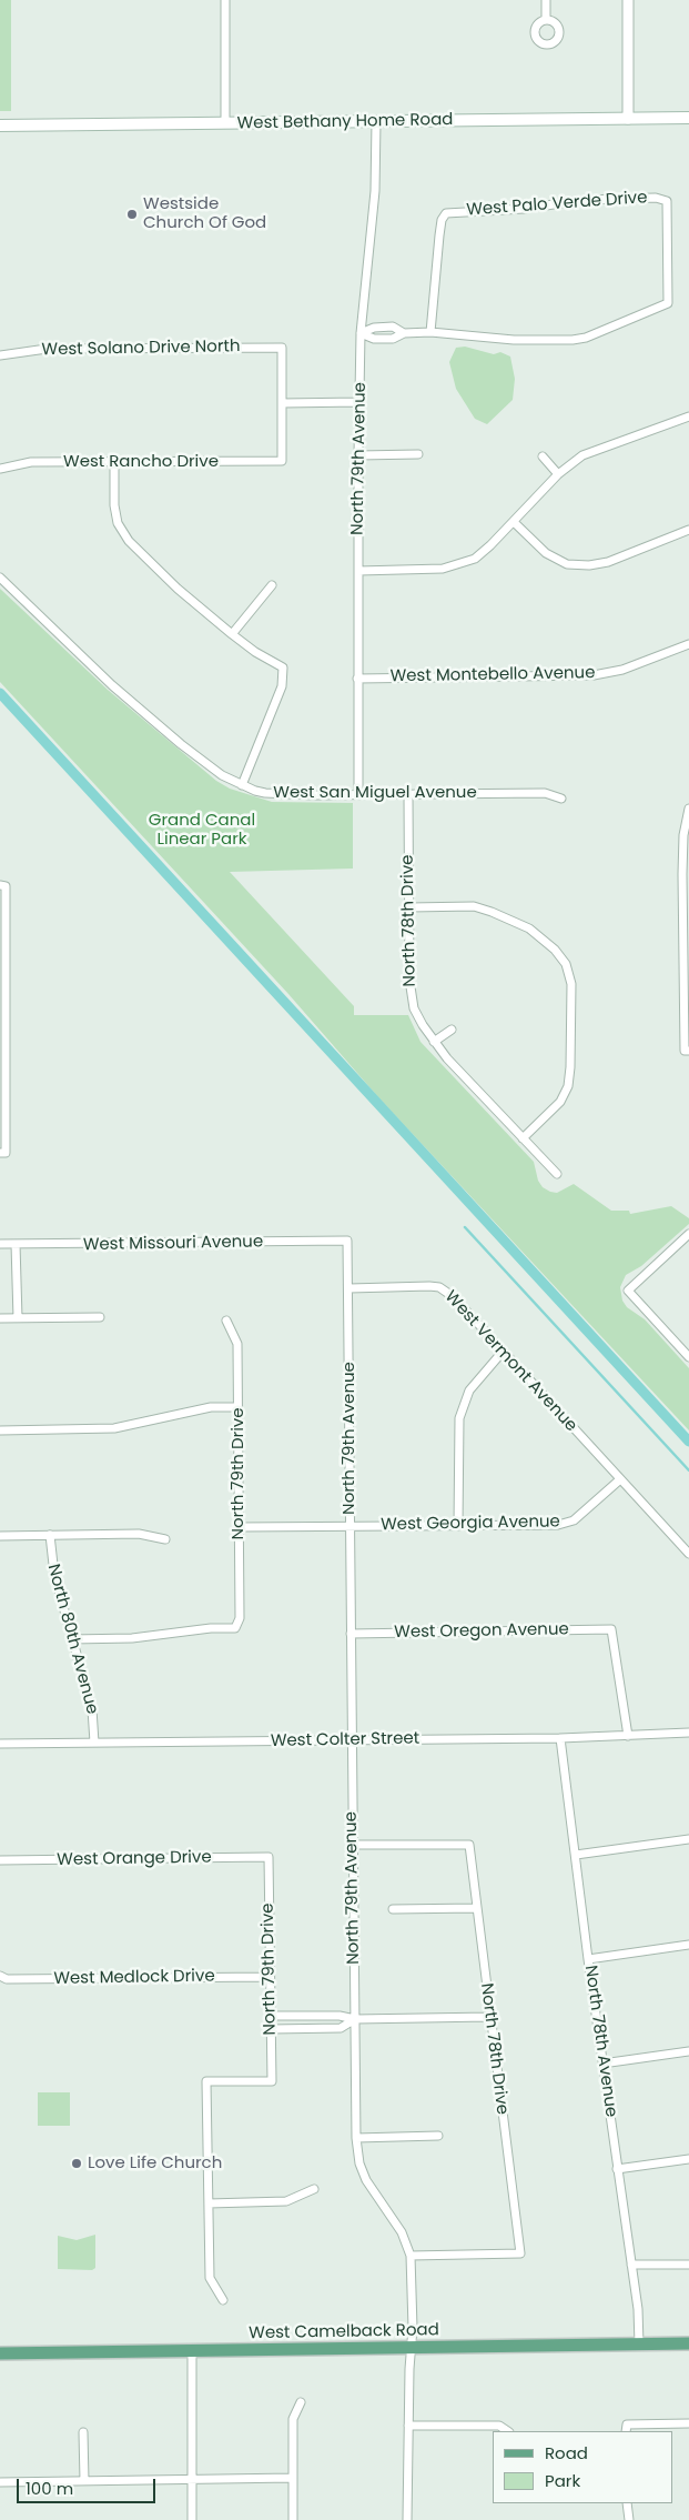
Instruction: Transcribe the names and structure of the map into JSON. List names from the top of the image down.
{
  "streets": {
    "main road": ["West Bethany Home Road", "West Camelback Road"],
    "street": [
      "West Palo Verde Drive",
      "West Solano Drive North",
      "North 79th Avenue",
      "West Rancho Drive",
      "West Montebello Avenue",
      "West San Miguel Avenue",
      "North 78th Drive",
      "West Missouri Avenue",
      "West Vermont Avenue",
      "North 79th Drive",
      "West Georgia Avenue",
      "West Oregon Avenue",
      "North 80th Avenue",
      "West Colter Street",
      "West Orange Drive",
      "West Medlock Drive",
      "North 78th Avenue"
    ]
  },
  "crossings": [
    ["West Bethany Home Road", "North 79th Avenue"],
    ["West Solano Drive North", "West Rancho Drive"],
    ["North 79th Avenue", "West Montebello Avenue"],
    ["North 79th Avenue", "West San Miguel Avenue"],
    ["North 79th Avenue", "North 78th Drive"],
    ["North 79th Avenue", "West Missouri Avenue"],
    ["North 79th Avenue", "West Vermont Avenue"],
    ["North 79th Avenue", "West Georgia Avenue"],
    ["North 79th Avenue", "West Oregon Avenue"],
    ["North 79th Avenue", "West Colter Street"],
    ["North 79th Avenue", "West Camelback Road"],
    ["West San Miguel Avenue", "North 78th Drive"],
    ["West Vermont Avenue", "West Georgia Avenue"],
    ["North 79th Drive", "West Georgia Avenue"],
    ["North 79th Drive", "North 80th Avenue"],
    ["North 79th Drive", "West Orange Drive"],
    ["North 79th Drive", "West Medlock Drive"],
    ["West Oregon Avenue", "West Colter Street"],
    ["North 80th Avenue", "West Colter Street"],
    ["West Colter Street", "North 78th Avenue"],
    ["North 78th Avenue", "West Camelback Road"]
  ],
  "parks": ["Grand Canal Linear Park"],
  "places": ["Westside Church Of God", "Love Life Church"],
  "legend": ["Road", "Park"],
  "scale_bar": "100 m"
}
